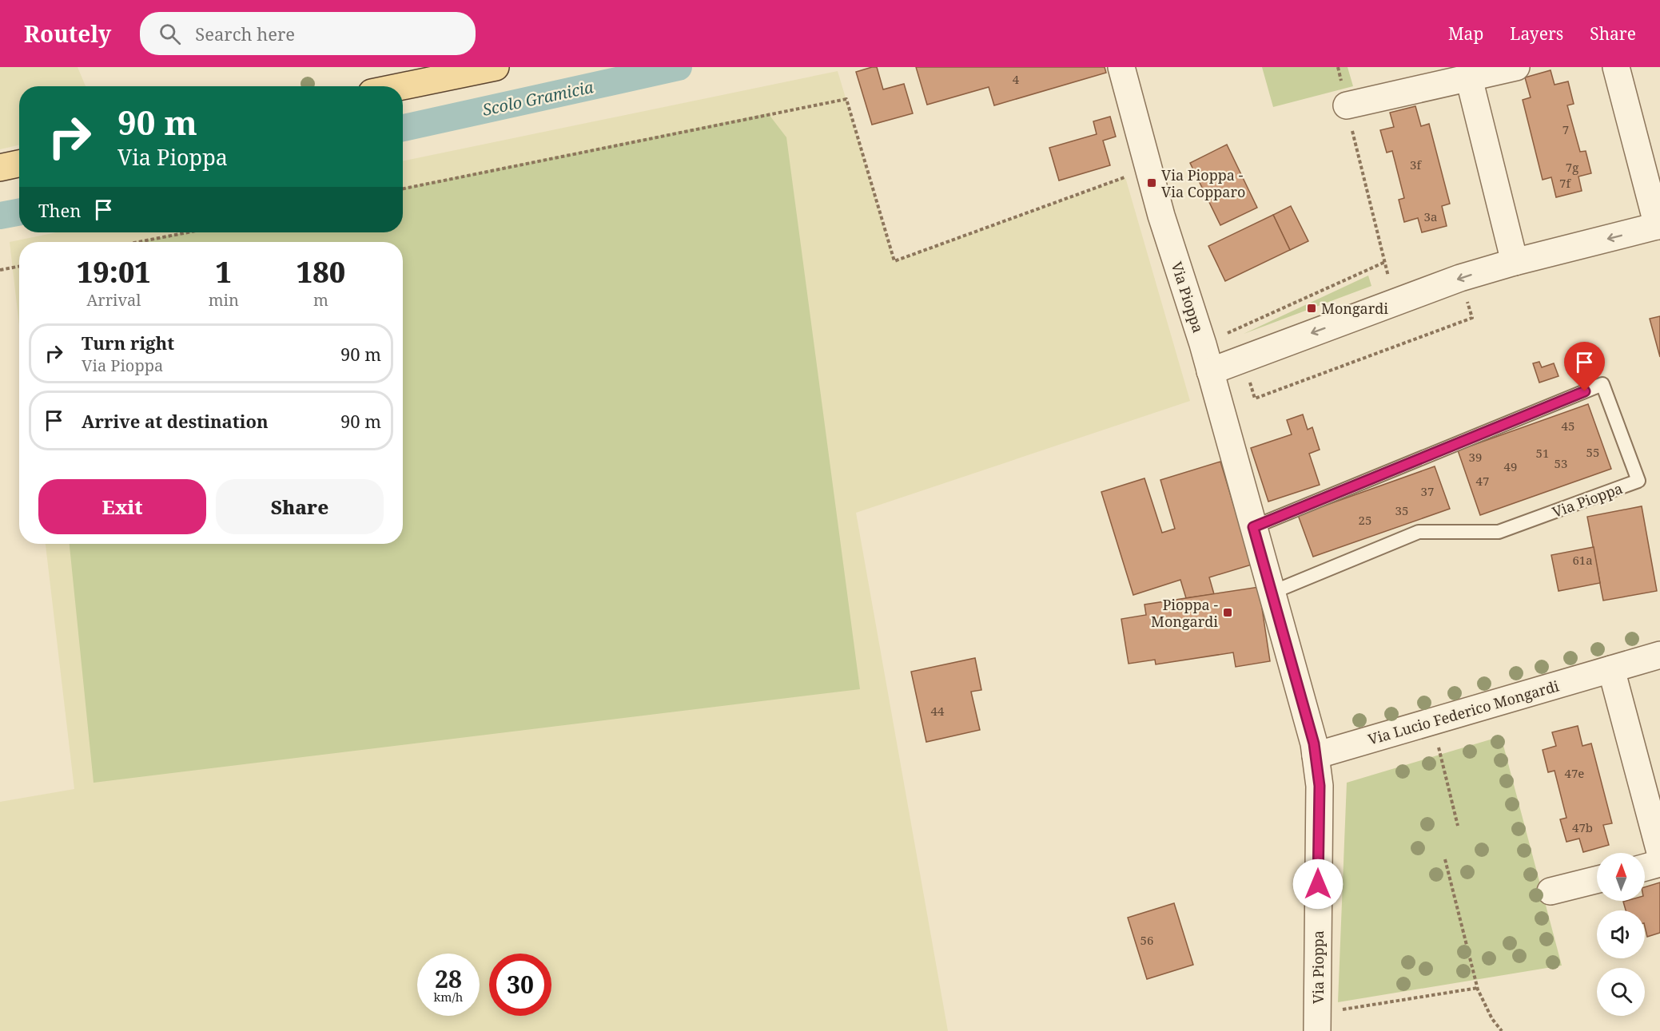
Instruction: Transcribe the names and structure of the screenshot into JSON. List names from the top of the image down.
{
  "streets": {
    "street": ["Via Pioppa", "Via Lucio Federico Mongardi"]
  },
  "crossings": [
    ["Via Pioppa", "Via Lucio Federico Mongardi"]
  ],
  "water": ["Scolo Gramicia"],
  "places": {
    "transit": ["Via Pioppa - Via Copparo", "Mongardi", "Pioppa - Mongardi"]
  },
  "house_numbers": [
    "4",
    "7",
    "3f",
    "7g",
    "7f",
    "3a",
    "45",
    "55",
    "51",
    "39",
    "53",
    "49",
    "47",
    "37",
    "35",
    "25",
    "61a",
    "44",
    "47e",
    "47b",
    "56"
  ],
  "north": "top",
  "page": {
    "header": "Routely",
    "search": "Search here",
    "nav": ["Map", "Layers", "Share"],
    "turn": ["90 m", "Via Pioppa"],
    "then": "Then",
    "eta": [
      "19:01",
      "Arrival",
      "1",
      "min",
      "180",
      "m"
    ],
    "list": [
      {
        "name": "Turn right",
        "note": "Via Pioppa",
        "value": "90 m"
      },
      {
        "name": "Arrive at destination",
        "value": "90 m"
      }
    ],
    "buttons": ["Exit", "Share"],
    "speed": "28 km/h",
    "limit": "30"
  }
}
